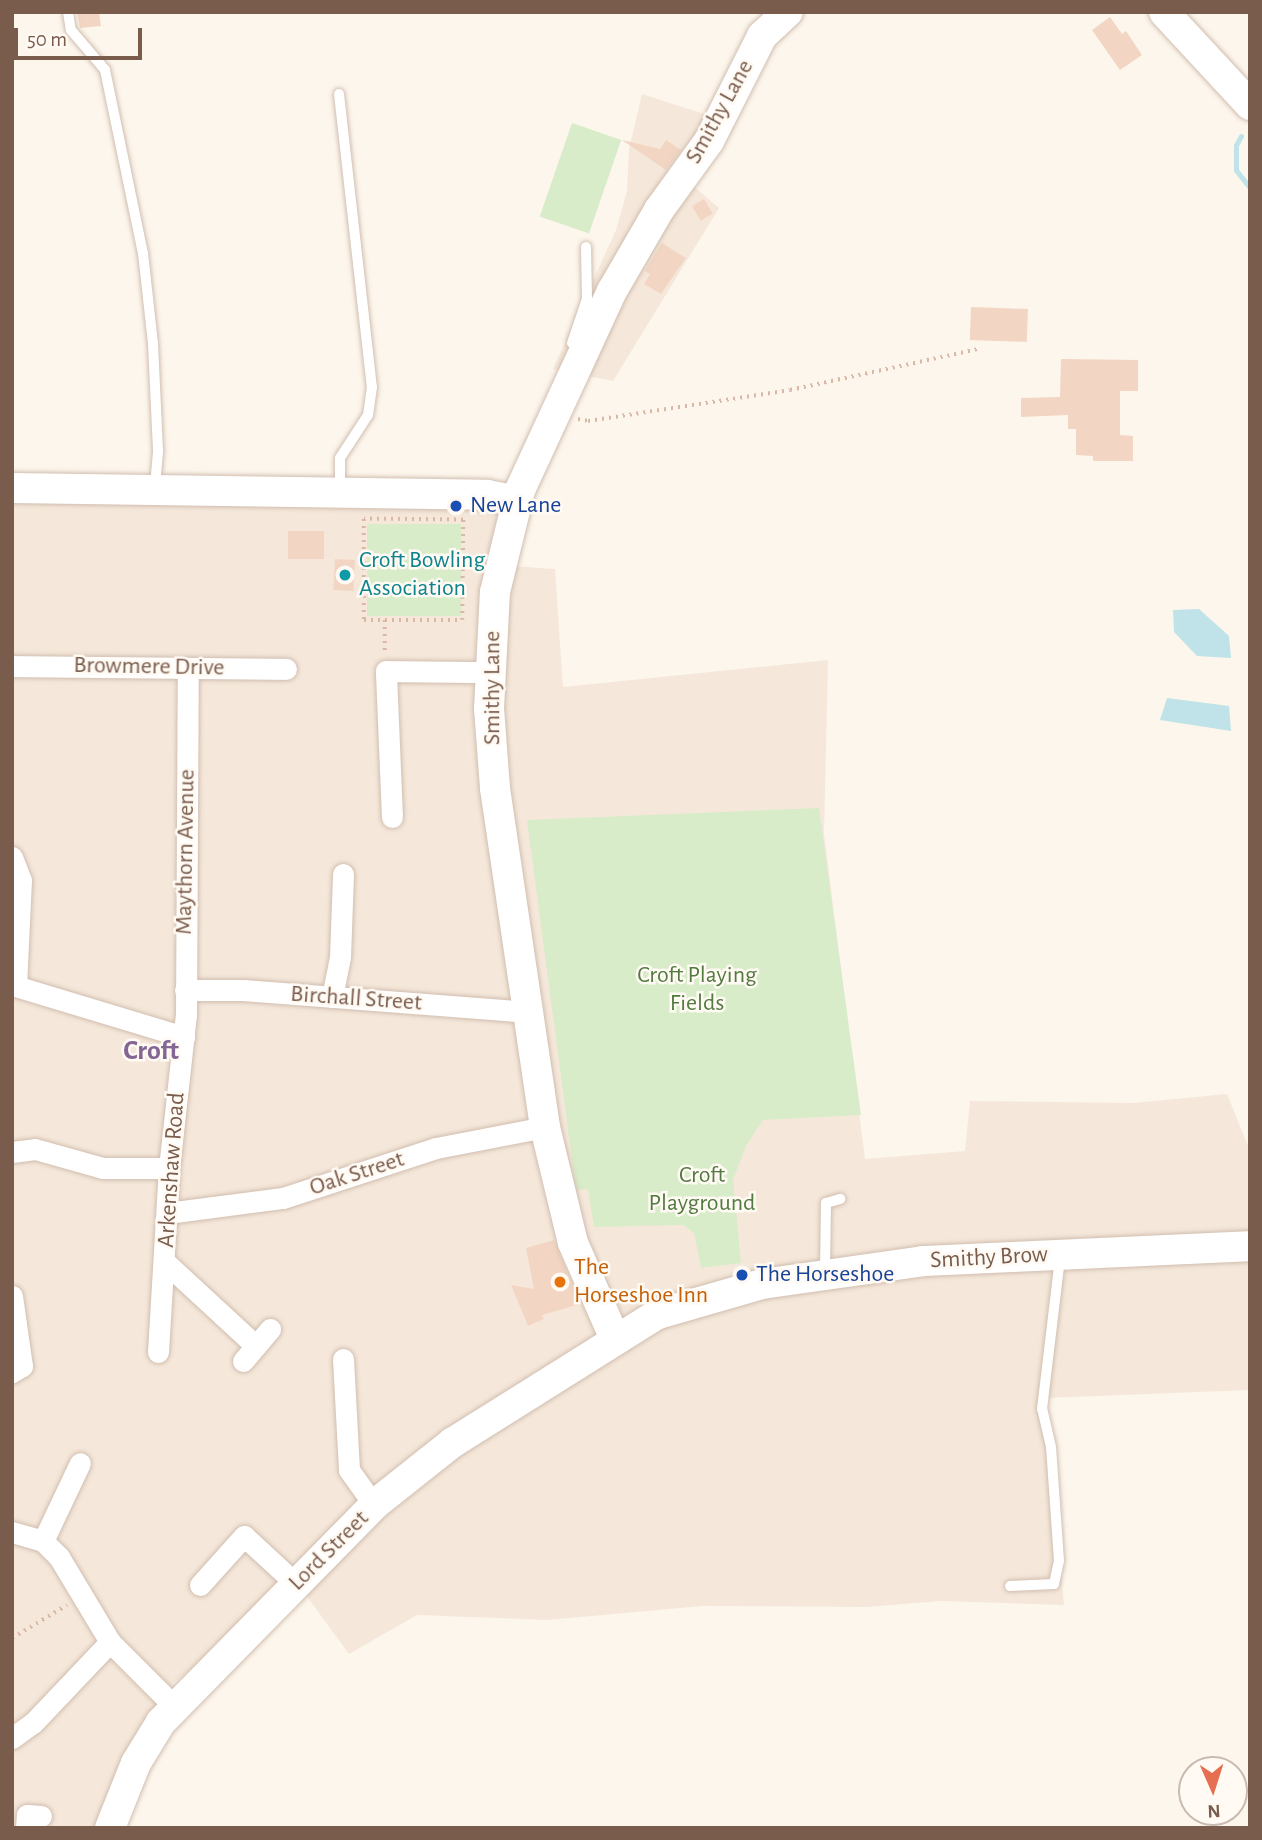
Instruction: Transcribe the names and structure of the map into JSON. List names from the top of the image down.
{
  "streets": {
    "street": [
      "Smithy Lane",
      "Browmere Drive",
      "Maythorn Avenue",
      "Birchall Street",
      "Arkenshaw Road",
      "Oak Street",
      "Smithy Brow",
      "Lord Street"
    ]
  },
  "crossings": [
    ["Smithy Lane", "Birchall Street"],
    ["Smithy Lane", "Oak Street"],
    ["Smithy Lane", "Smithy Brow"],
    ["Smithy Lane", "Lord Street"],
    ["Browmere Drive", "Maythorn Avenue"],
    ["Maythorn Avenue", "Birchall Street"],
    ["Maythorn Avenue", "Arkenshaw Road"],
    ["Arkenshaw Road", "Oak Street"],
    ["Smithy Brow", "Lord Street"]
  ],
  "districts": ["Croft"],
  "parks": ["Croft Playing Fields", "Croft Playground"],
  "places": [
    "New Lane",
    "Croft Bowling Association",
    "The Horseshoe",
    "The Horseshoe Inn"
  ],
  "scale_bar": "50 m",
  "north": "bottom"
}
